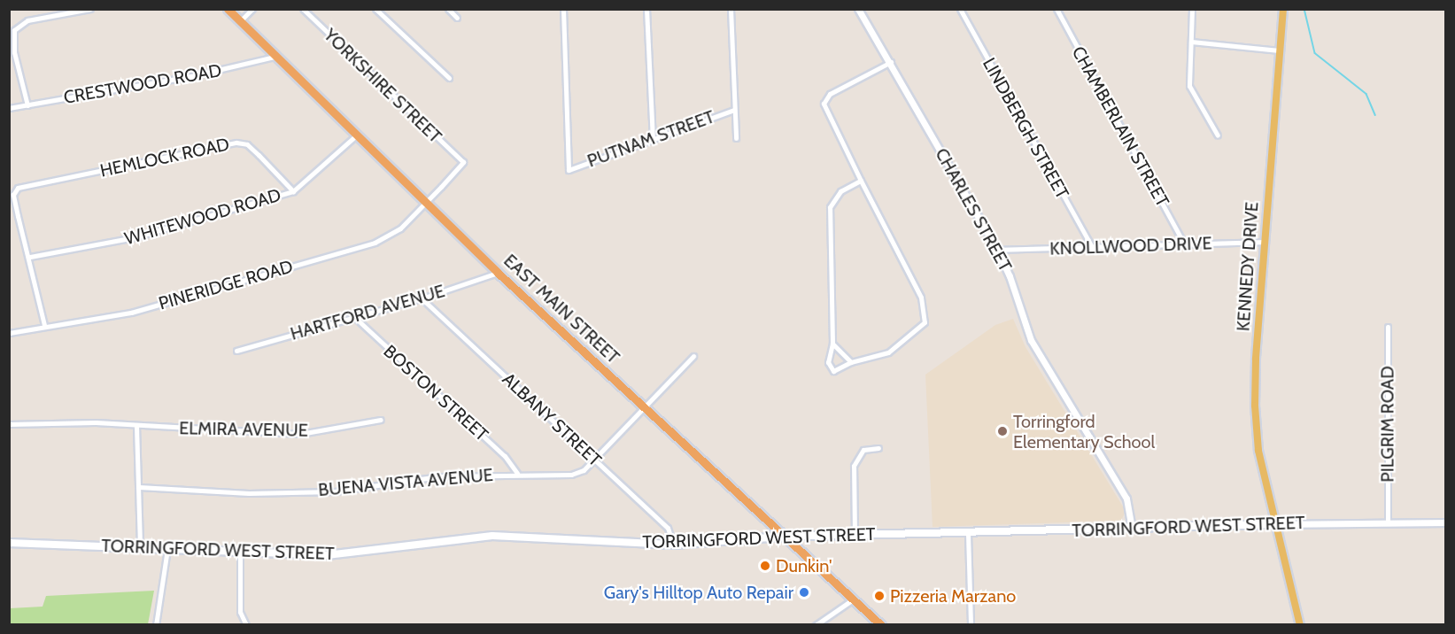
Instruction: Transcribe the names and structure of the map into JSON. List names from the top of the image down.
{
  "streets": {
    "highway": ["EAST MAIN STREET"],
    "main road": ["KENNEDY DRIVE", "TORRINGFORD WEST STREET"],
    "street": [
      "CRESTWOOD ROAD",
      "YORKSHIRE STREET",
      "CHAMBERLAIN STREET",
      "LINDBERGH STREET",
      "PUTNAM STREET",
      "HEMLOCK ROAD",
      "CHARLES STREET",
      "WHITEWOOD ROAD",
      "KNOLLWOOD DRIVE",
      "PINERIDGE ROAD",
      "HARTFORD AVENUE",
      "BOSTON STREET",
      "ALBANY STREET",
      "PILGRIM ROAD",
      "ELMIRA AVENUE",
      "BUENA VISTA AVENUE"
    ]
  },
  "crossings": [
    ["CRESTWOOD ROAD", "EAST MAIN STREET"],
    ["YORKSHIRE STREET", "PINERIDGE ROAD"],
    ["CHAMBERLAIN STREET", "KNOLLWOOD DRIVE"],
    ["LINDBERGH STREET", "KNOLLWOOD DRIVE"],
    ["HEMLOCK ROAD", "WHITEWOOD ROAD"],
    ["CHARLES STREET", "KNOLLWOOD DRIVE"],
    ["CHARLES STREET", "TORRINGFORD WEST STREET"],
    ["WHITEWOOD ROAD", "EAST MAIN STREET"],
    ["KNOLLWOOD DRIVE", "KENNEDY DRIVE"],
    ["KENNEDY DRIVE", "TORRINGFORD WEST STREET"],
    ["PINERIDGE ROAD", "EAST MAIN STREET"],
    ["EAST MAIN STREET", "HARTFORD AVENUE"],
    ["EAST MAIN STREET", "BUENA VISTA AVENUE"],
    ["EAST MAIN STREET", "TORRINGFORD WEST STREET"],
    ["HARTFORD AVENUE", "BOSTON STREET"],
    ["HARTFORD AVENUE", "ALBANY STREET"],
    ["BOSTON STREET", "BUENA VISTA AVENUE"],
    ["ALBANY STREET", "BUENA VISTA AVENUE"],
    ["ALBANY STREET", "TORRINGFORD WEST STREET"],
    ["PILGRIM ROAD", "TORRINGFORD WEST STREET"]
  ],
  "places": [
    "Torringford Elementary School",
    "Dunkin'",
    "Gary's Hilltop Auto Repair",
    "Pizzeria Marzano"
  ]
}
